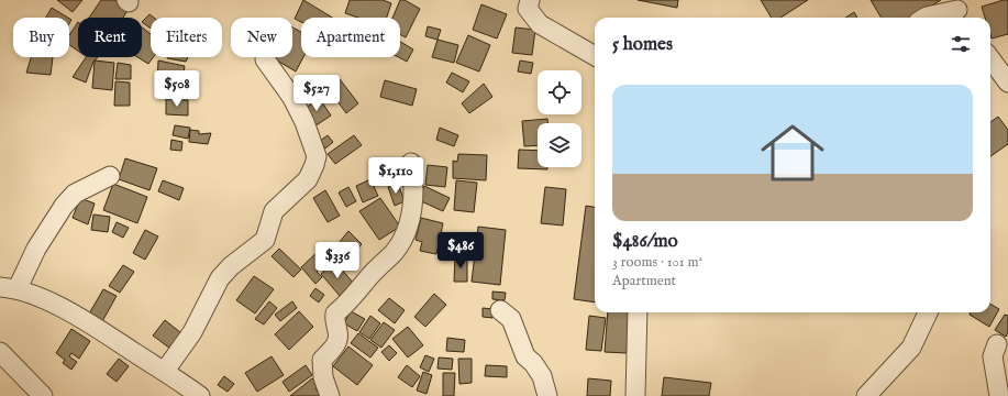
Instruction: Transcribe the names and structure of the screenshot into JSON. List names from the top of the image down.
{
  "page": {
    "chip": [
      "Buy",
      "Rent",
      "Filters",
      "New",
      "Apartment"
    ],
    "heading": "5 homes",
    "price": [
      "$508",
      "$527",
      "$1,110",
      "$486",
      "$336"
    ],
    "list": [
      {
        "name": "$486/mo",
        "note": "3 rooms · 101 m² · Apartment"
      }
    ]
  }
}
